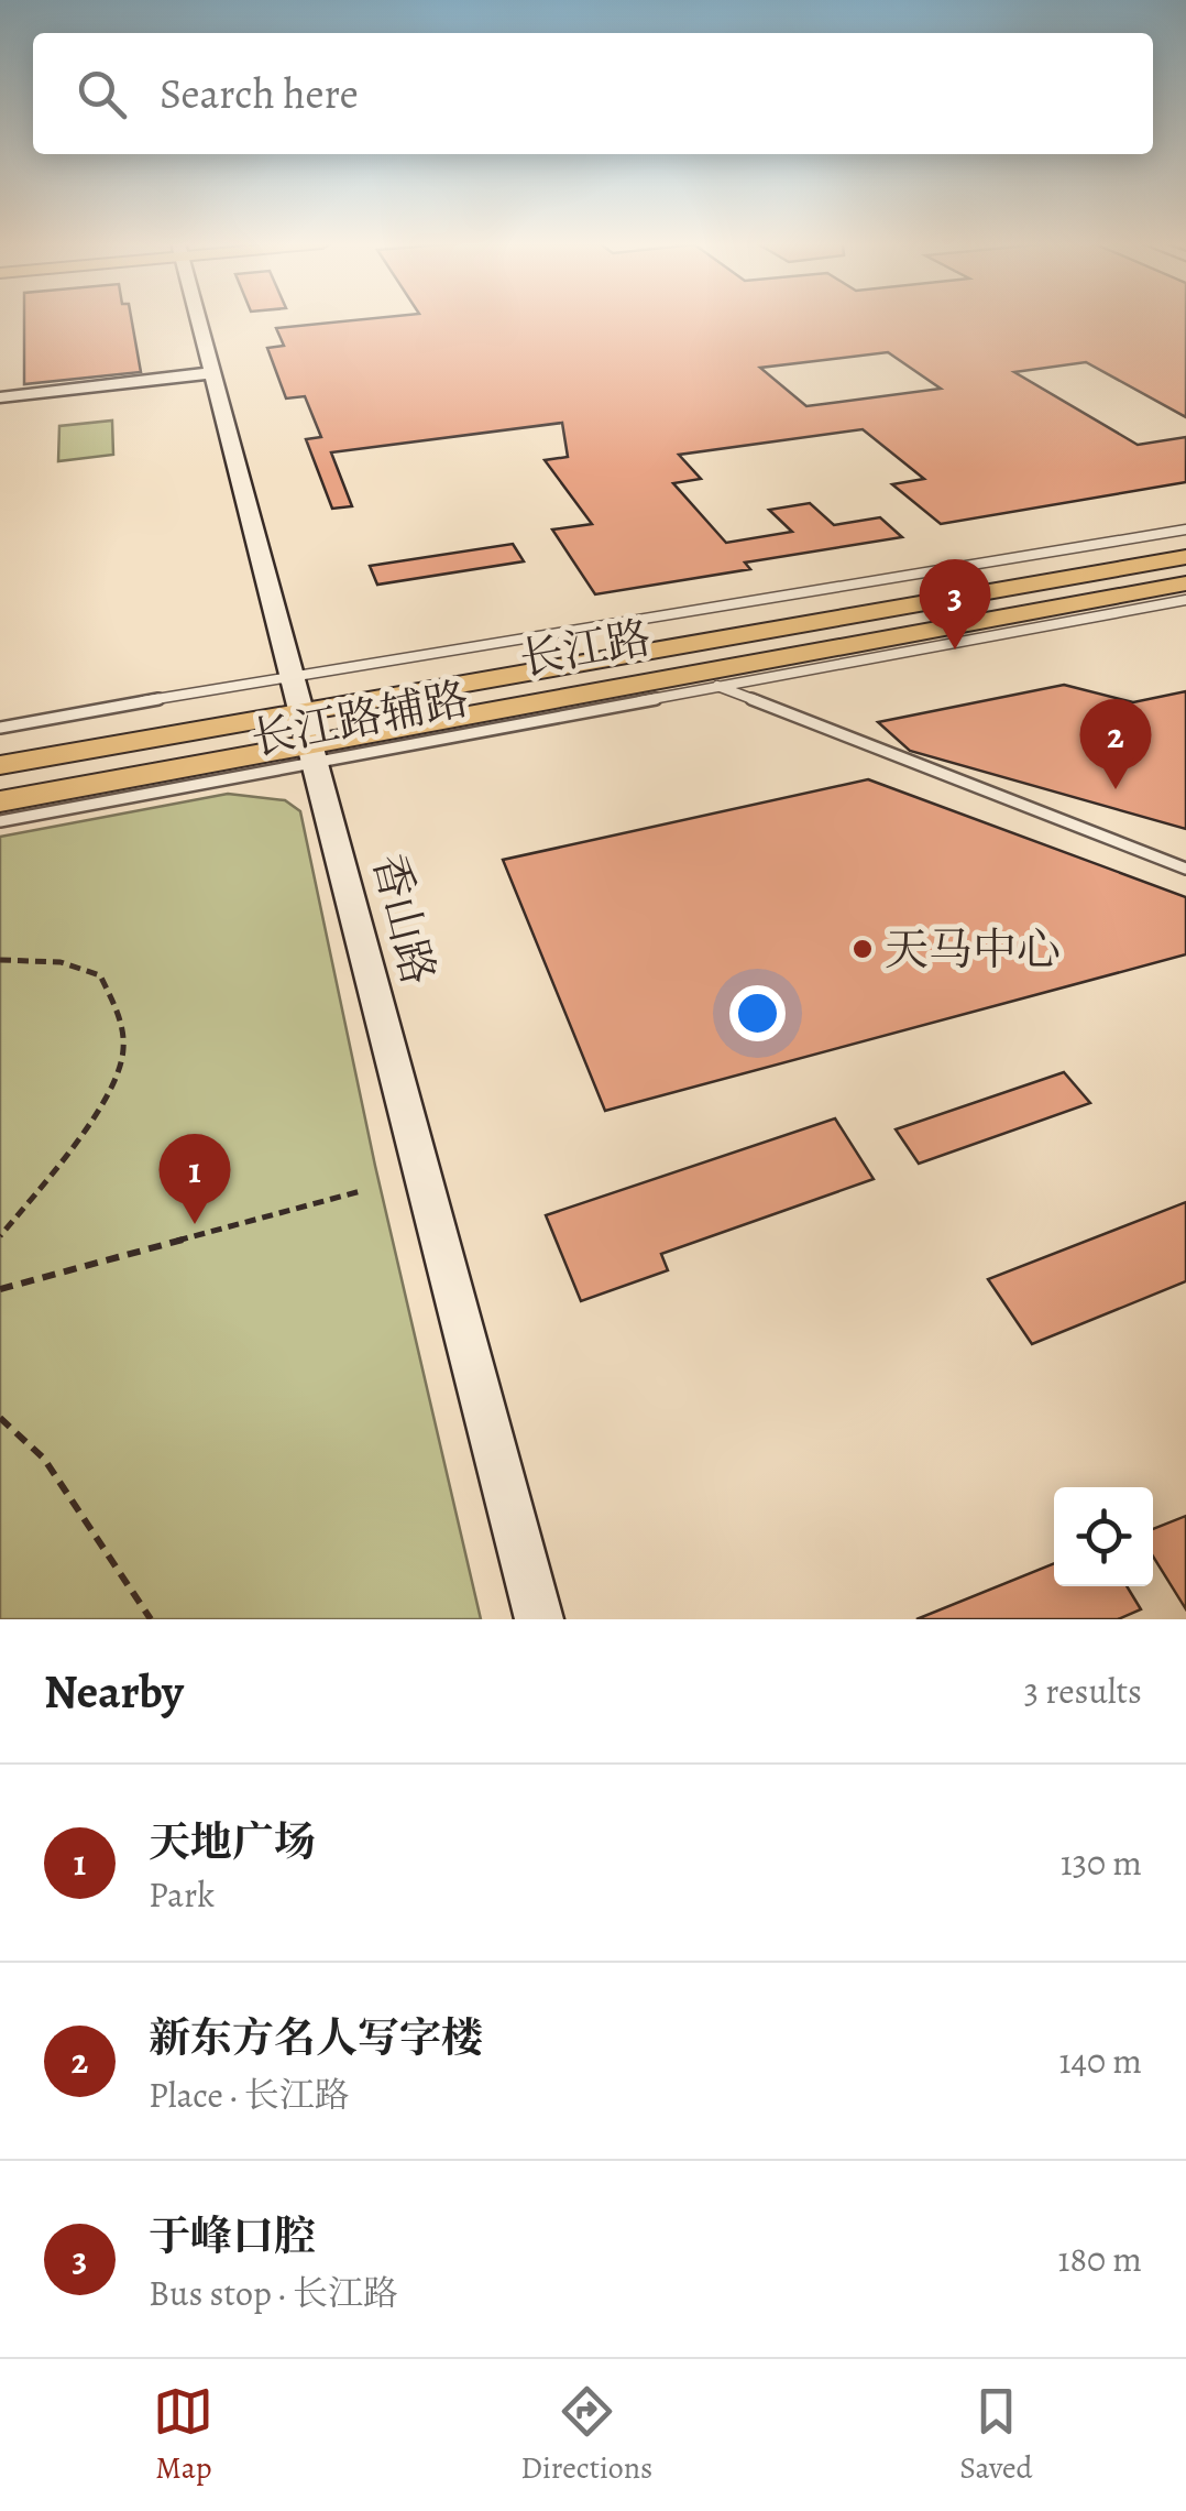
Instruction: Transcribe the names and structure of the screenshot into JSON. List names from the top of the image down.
{
  "streets": {
    "main road": ["长江路"],
    "street": ["香山路"],
    "lane": ["长江路辅路"]
  },
  "crossings": [
    ["长江路", "长江路辅路"],
    ["长江路", "香山路"],
    ["长江路辅路", "香山路"]
  ],
  "places": ["天马中心"],
  "page": {
    "search": "Search here",
    "pins": ["3", "2", "1"],
    "heading": ["Nearby", "3 results"],
    "list": [
      {
        "mark": "1",
        "name": "天地广场",
        "note": "Park",
        "value": "130 m"
      },
      {
        "mark": "2",
        "name": "新东方名人写字楼",
        "note": "Place · 长江路",
        "value": "140 m"
      },
      {
        "mark": "3",
        "name": "于峰口腔",
        "note": "Bus stop · 长江路",
        "value": "180 m"
      }
    ],
    "nav": ["Map", "Directions", "Saved"]
  }
}
